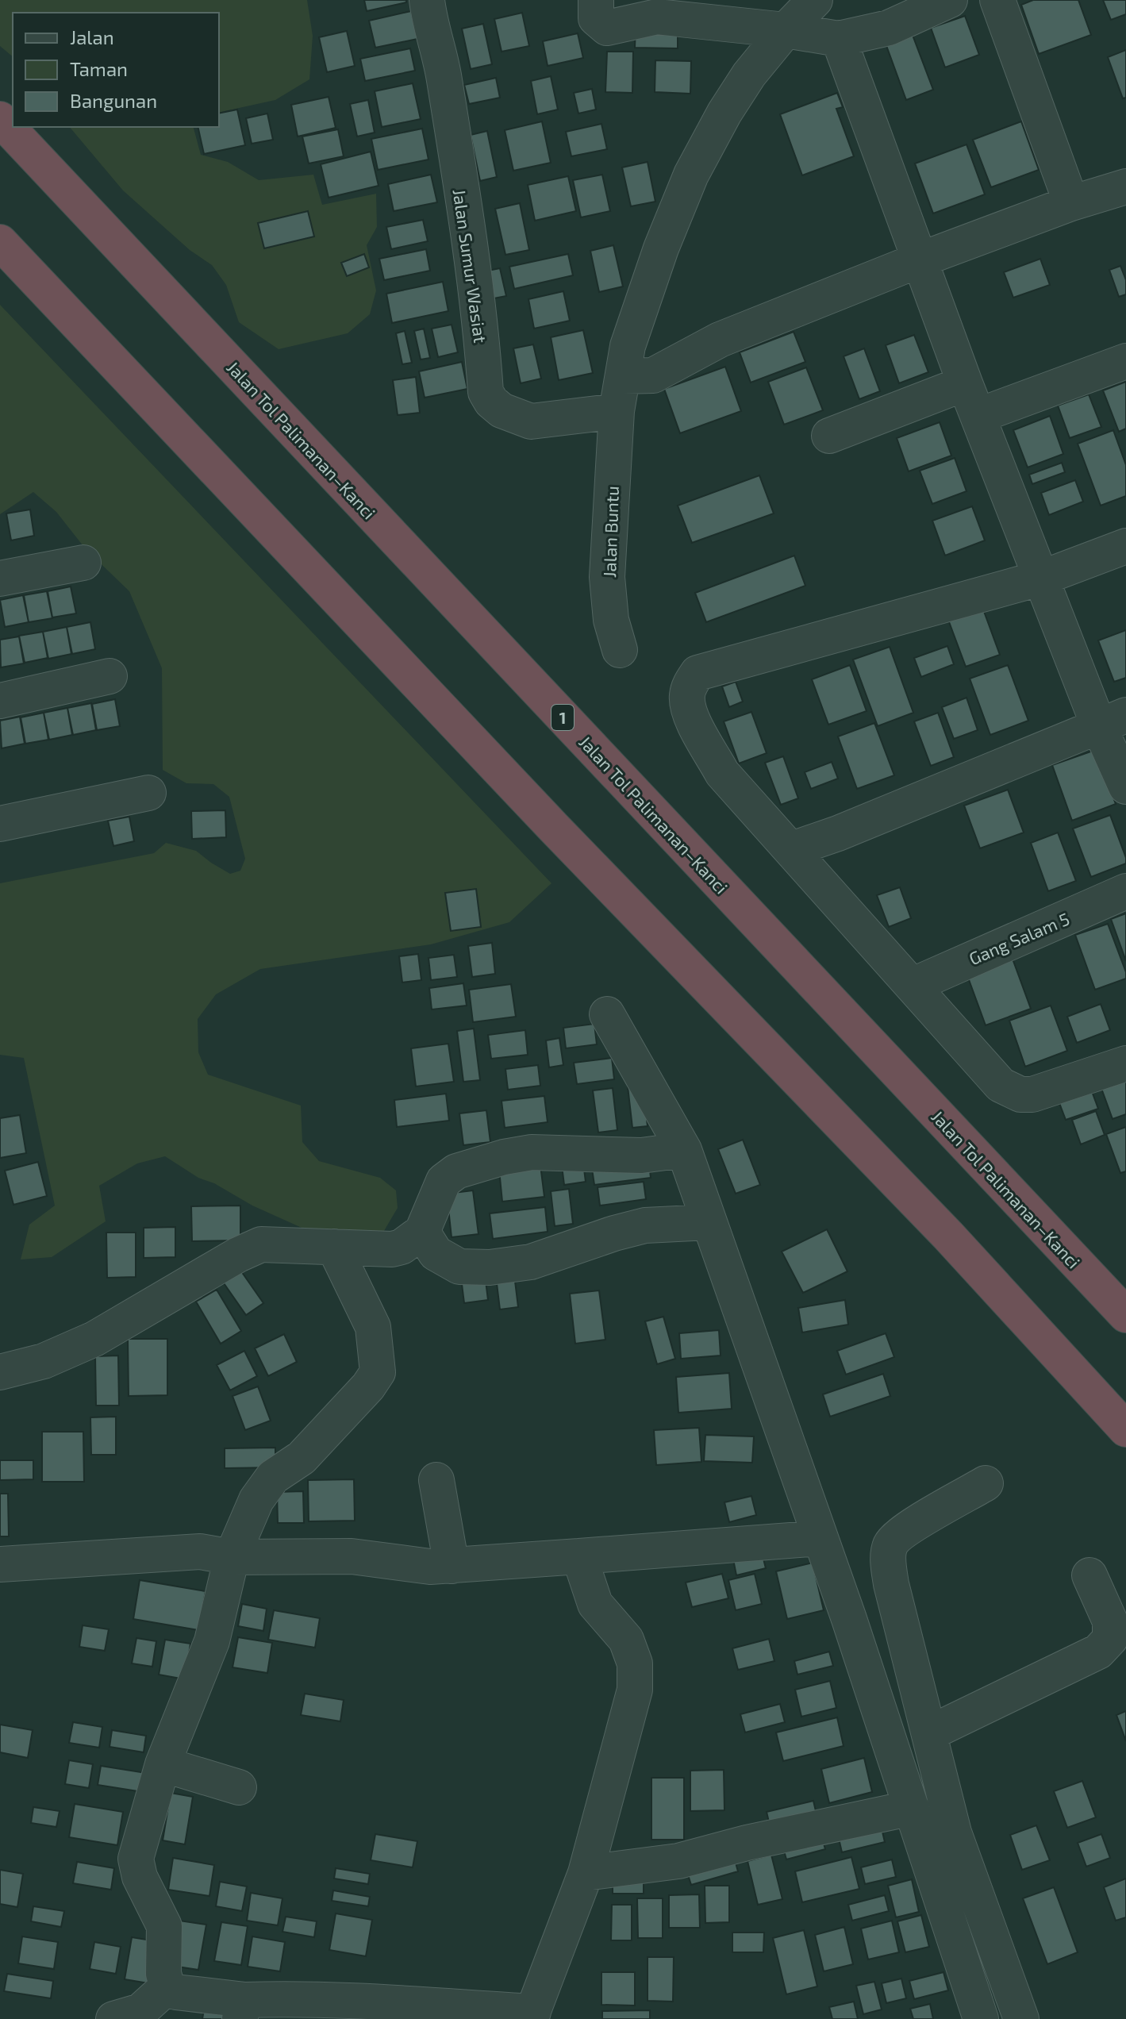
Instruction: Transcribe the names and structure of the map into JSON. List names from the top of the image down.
{
  "streets": {
    "highway": ["Jalan Tol Palimanan–Kanci", "1"],
    "street": ["Jalan Sumur Wasiat", "Jalan Buntu", "Gang Salam 5"]
  },
  "crossings": [
    ["Jalan Sumur Wasiat", "Jalan Buntu"]
  ],
  "legend": ["Jalan", "Taman", "Bangunan"]
}
